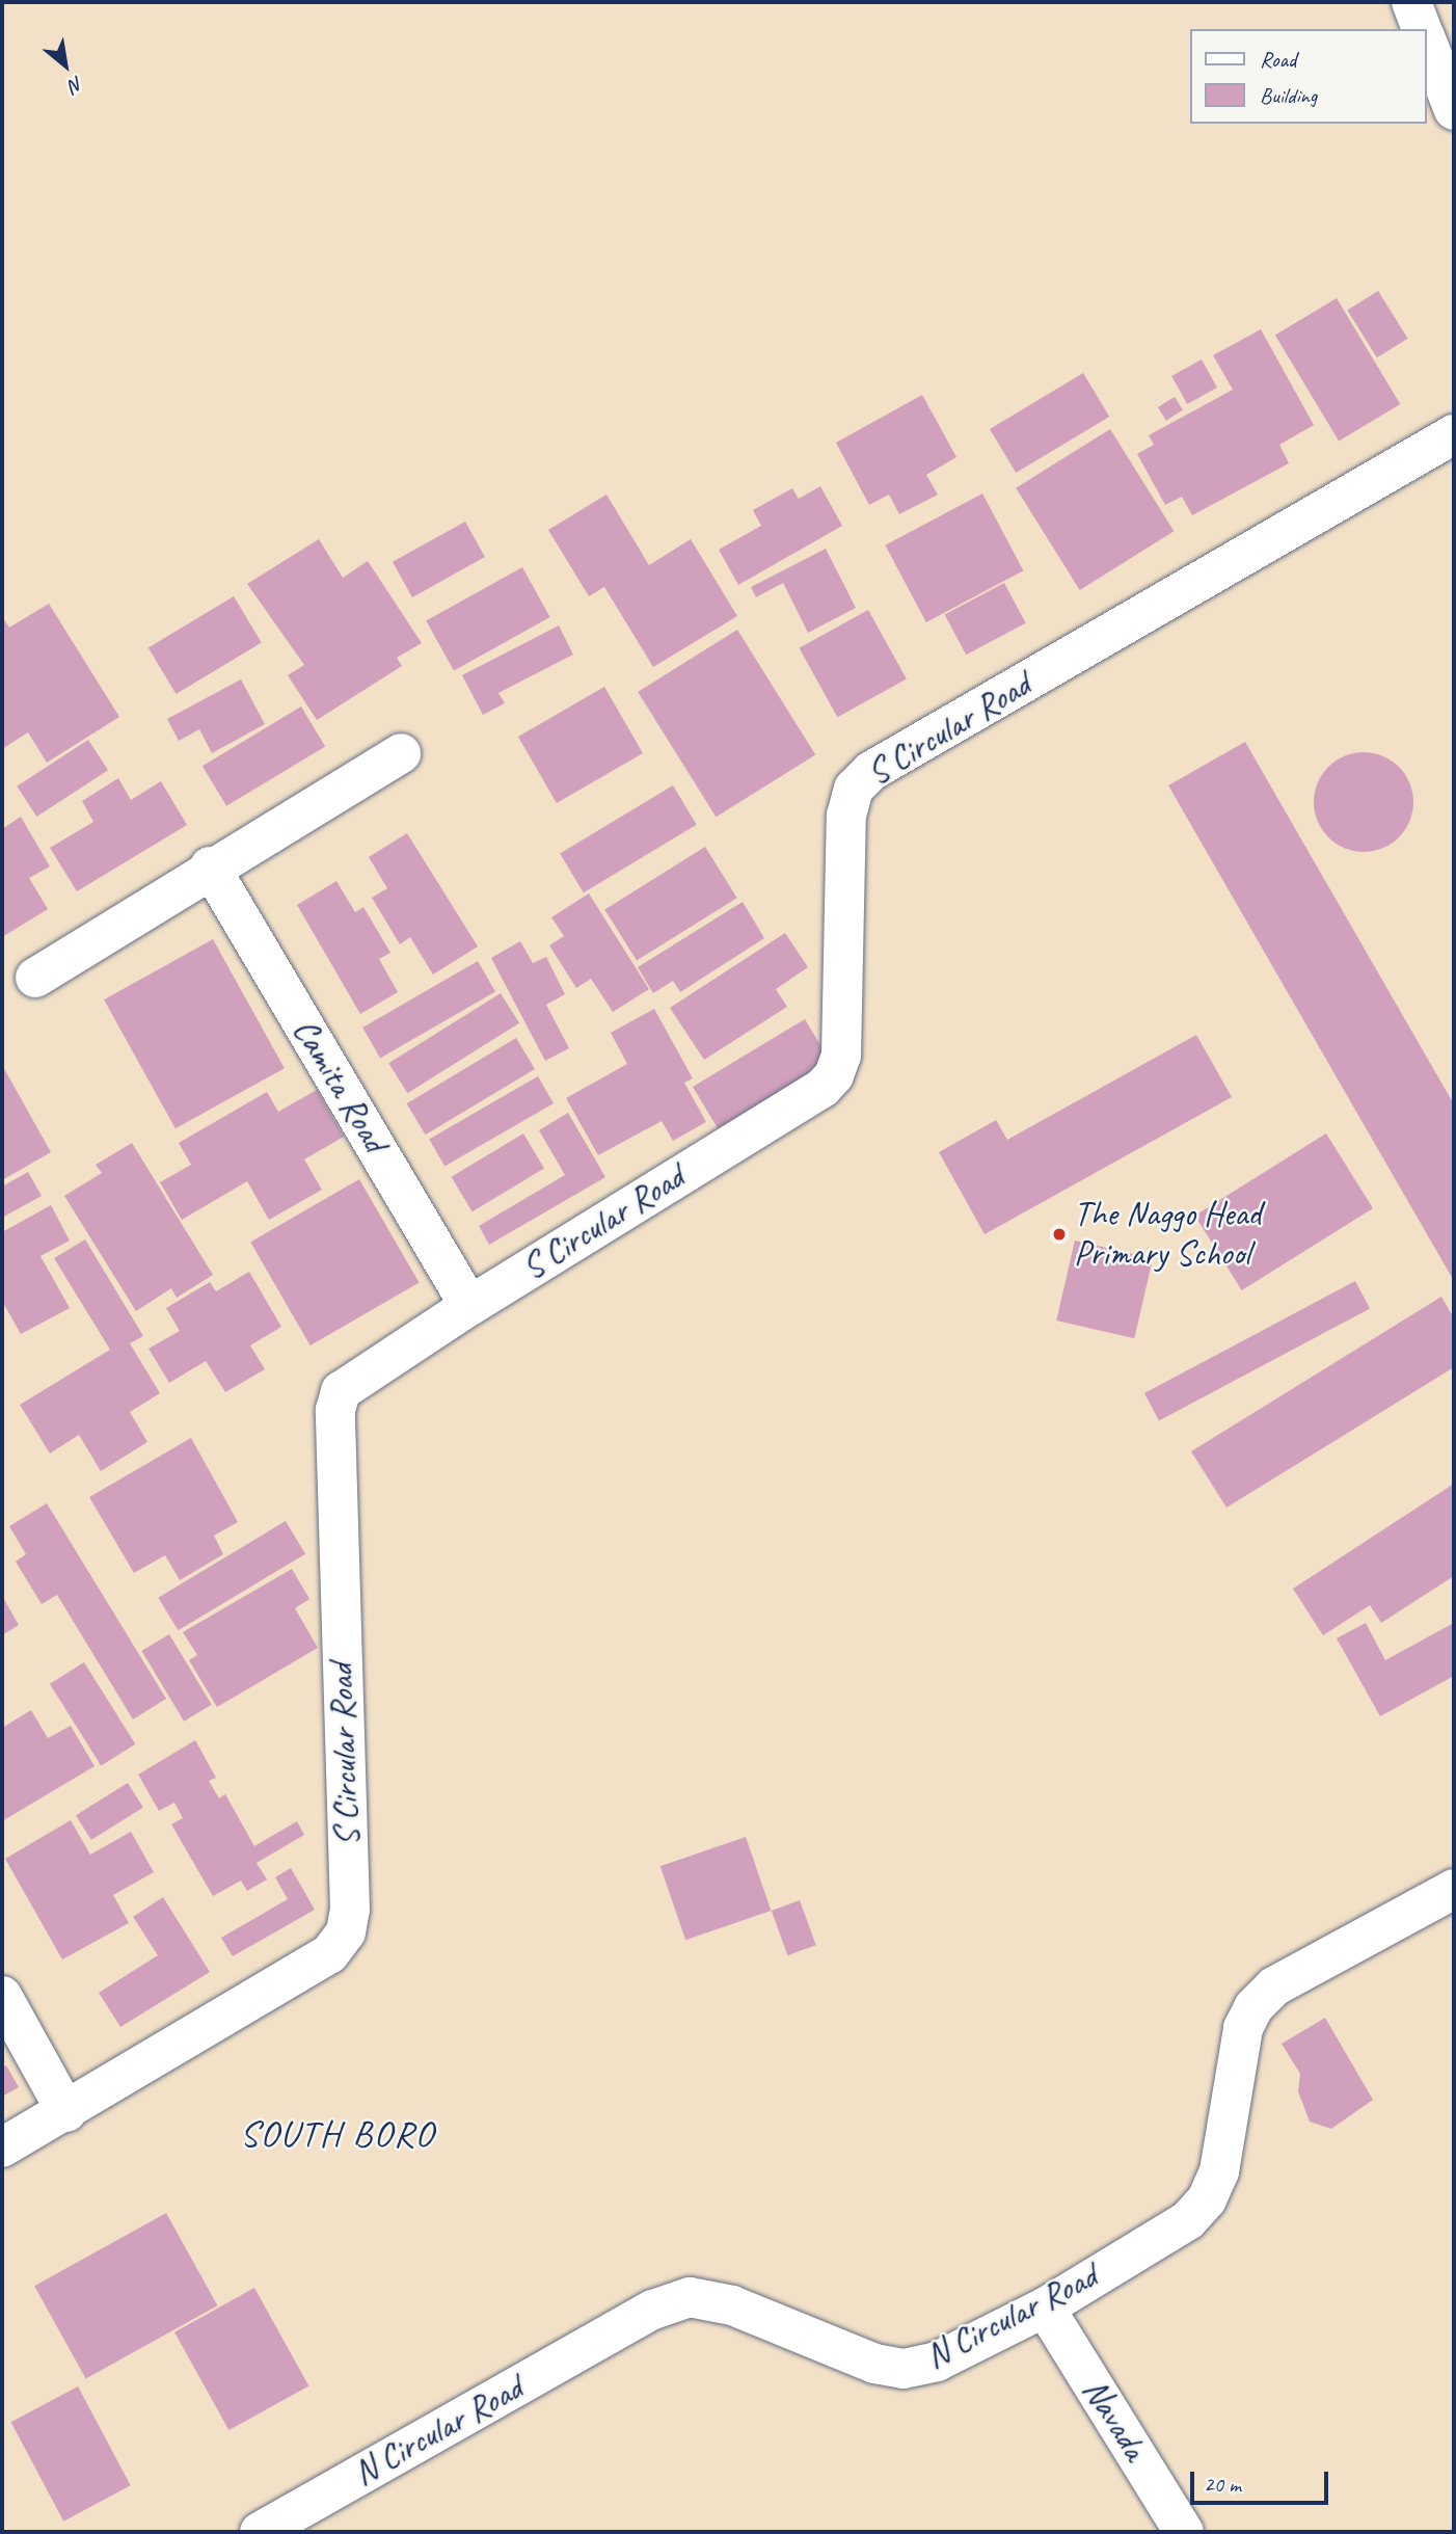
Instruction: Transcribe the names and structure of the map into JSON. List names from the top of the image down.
{
  "streets": {
    "street": [
      "S Circular Road",
      "Camita Road",
      "N Circular Road",
      "Navada"
    ]
  },
  "crossings": [
    ["S Circular Road", "Camita Road"],
    ["N Circular Road", "Navada"]
  ],
  "districts": ["SOUTH BORO"],
  "places": ["The Naggo Head Primary School"],
  "legend": ["Road", "Building"],
  "scale_bar": "20 m",
  "north": "bottom right"
}
